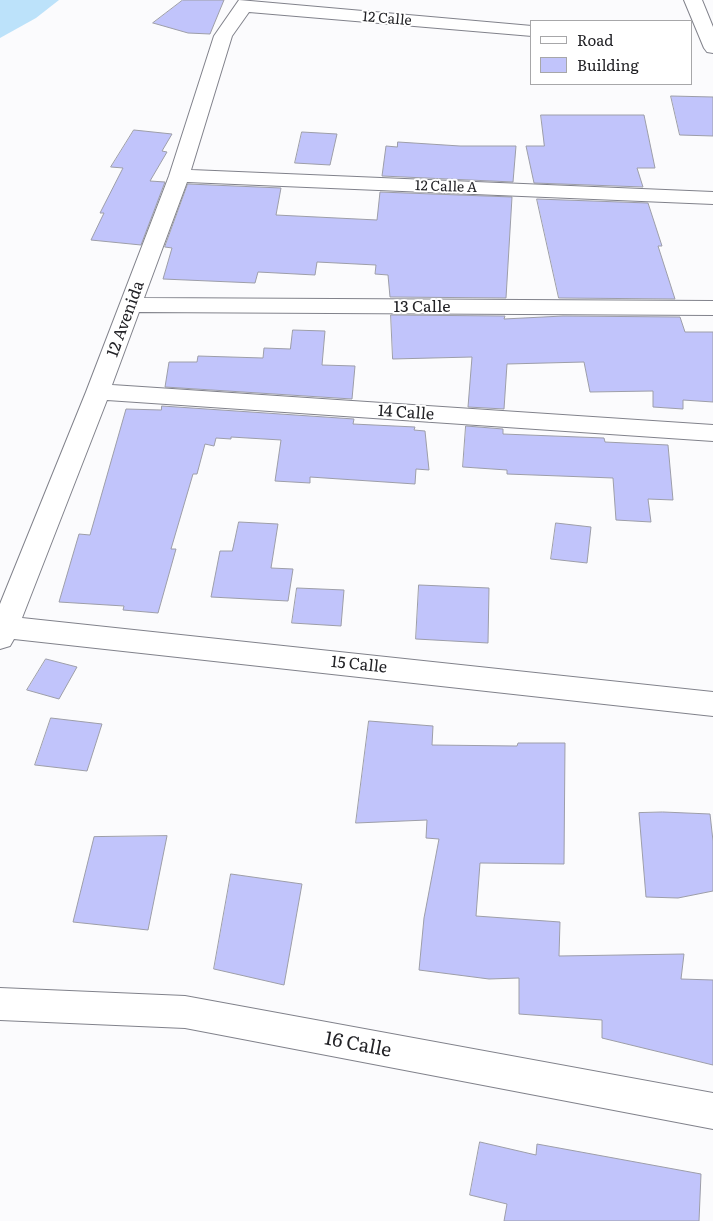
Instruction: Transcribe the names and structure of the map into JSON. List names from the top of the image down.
{
  "streets": {
    "street": [
      "12 Calle",
      "12 Calle A",
      "13 Calle",
      "12 Avenida",
      "14 Calle",
      "15 Calle",
      "16 Calle"
    ]
  },
  "crossings": [
    ["12 Calle", "12 Avenida"],
    ["12 Calle A", "12 Avenida"],
    ["13 Calle", "12 Avenida"],
    ["12 Avenida", "14 Calle"],
    ["12 Avenida", "15 Calle"]
  ],
  "legend": ["Road", "Building"]
}
